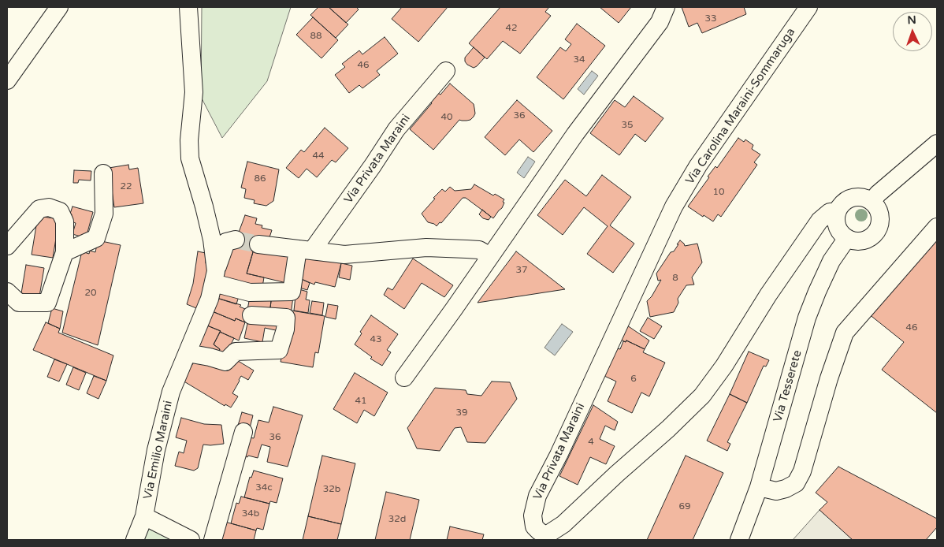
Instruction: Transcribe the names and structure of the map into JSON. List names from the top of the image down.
{
  "streets": {
    "street": [
      "Via Carolina Maraini-Sommaruga",
      "Via Privata Maraini",
      "Via Tesserete",
      "Via Emilio Maraini"
    ]
  },
  "crossings": [
    ["Via Carolina Maraini-Sommaruga", "Via Privata Maraini"],
    ["Via Privata Maraini", "Via Tesserete"]
  ],
  "house_numbers": [
    "33",
    "42",
    "88",
    "34",
    "46",
    "36",
    "40",
    "35",
    "44",
    "86",
    "22",
    "10",
    "37",
    "8",
    "20",
    "46",
    "43",
    "6",
    "41",
    "39",
    "36",
    "4",
    "34c",
    "32b",
    "69",
    "34b",
    "32d"
  ],
  "north": "top"
}
